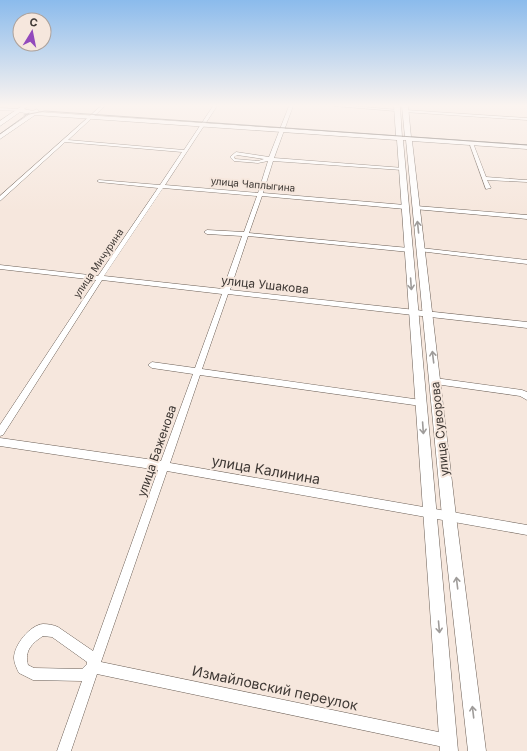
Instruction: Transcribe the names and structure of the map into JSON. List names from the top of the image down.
{
  "streets": {
    "main road": ["улица Суворова"],
    "street": [
      "улица Чаплыгина",
      "улица Мичурина",
      "улица Ушакова",
      "улица Баженова",
      "улица Калинина",
      "Измайловский переулок"
    ]
  },
  "crossings": [
    ["улица Чаплыгина", "улица Мичурина"],
    ["улица Чаплыгина", "улица Суворова"],
    ["улица Чаплыгина", "улица Баженова"],
    ["улица Мичурина", "улица Ушакова"],
    ["улица Ушакова", "улица Суворова"],
    ["улица Ушакова", "улица Баженова"],
    ["улица Суворова", "улица Калинина"],
    ["улица Суворова", "Измайловский переулок"],
    ["улица Баженова", "улица Калинина"],
    ["улица Баженова", "Измайловский переулок"]
  ],
  "north": "top"
}
